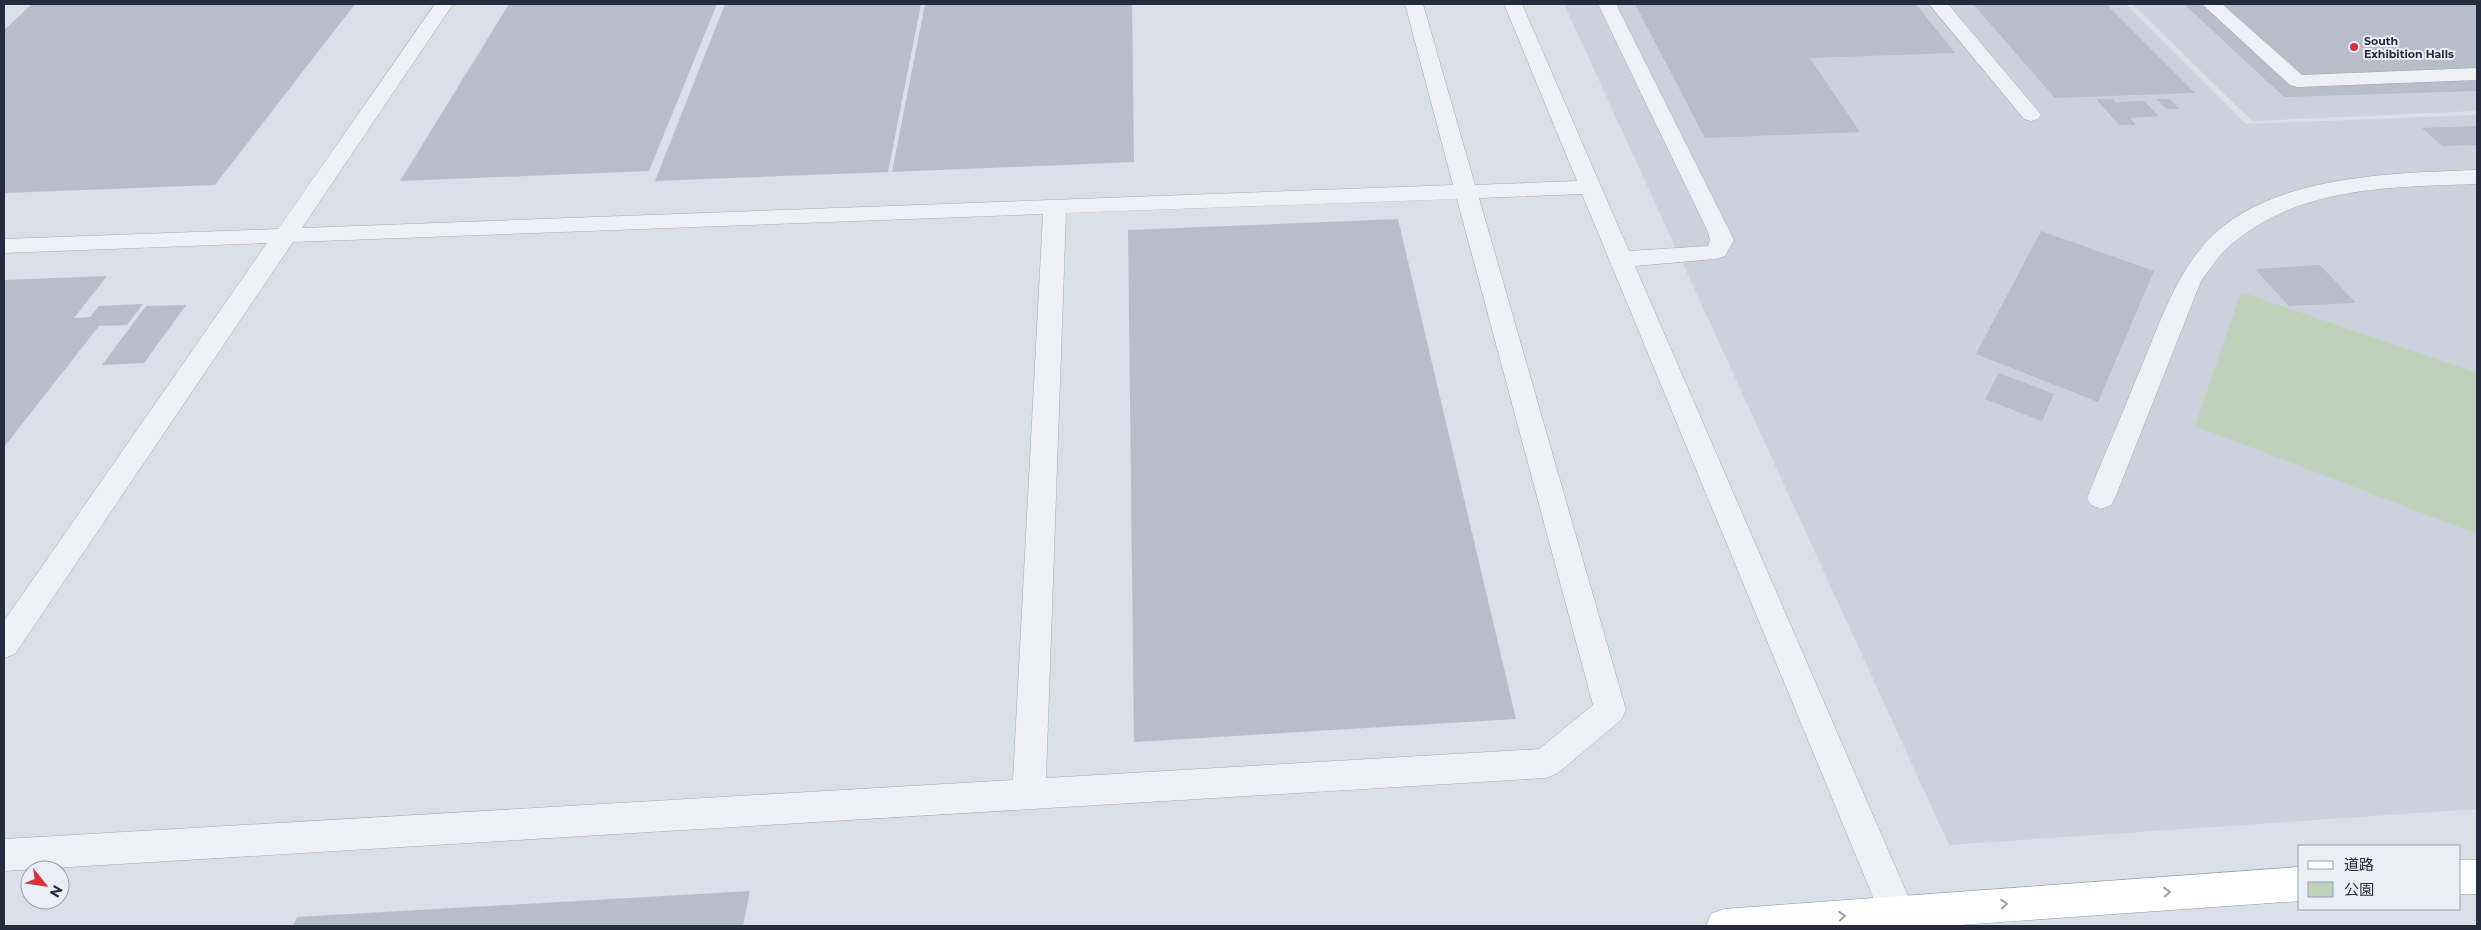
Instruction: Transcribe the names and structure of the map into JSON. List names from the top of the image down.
{
  "places": ["South Exhibition Halls"],
  "legend": ["道路", "公園"],
  "north": "bottom right"
}
